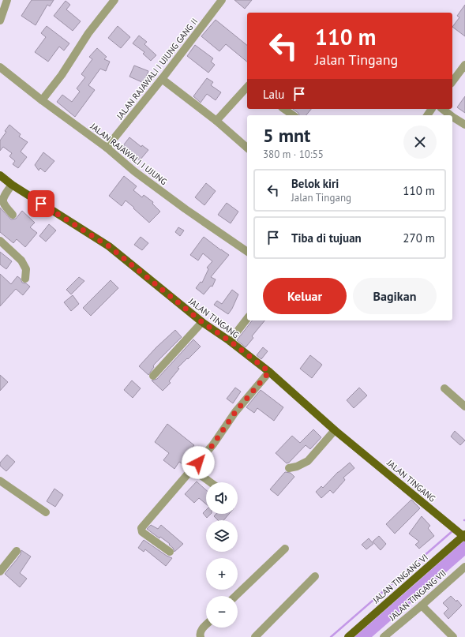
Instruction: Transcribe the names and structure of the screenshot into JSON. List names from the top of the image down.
{
  "streets": {
    "main road": ["JALAN TINGANG", "JALAN TINGANG VI"],
    "street": ["JALAN RAJAWALI I UJUNG GANG II", "JALAN RAJAWALI I UJUNG", "JALAN TINGANG VII"]
  },
  "crossings": [
    ["JALAN RAJAWALI I UJUNG GANG II", "JALAN RAJAWALI I UJUNG"],
    ["JALAN TINGANG", "JALAN TINGANG VI"]
  ],
  "page": {
    "turn": ["110 m", "Jalan Tingang"],
    "then": "Lalu",
    "heading": ["5 mnt", "380 m · 10:55"],
    "list": [
      {
        "name": "Belok kiri",
        "note": "Jalan Tingang",
        "value": "110 m"
      },
      {
        "name": "Tiba di tujuan",
        "value": "270 m"
      }
    ],
    "buttons": ["Keluar", "Bagikan"],
    "map_buttons": ["+", "−"]
  }
}
